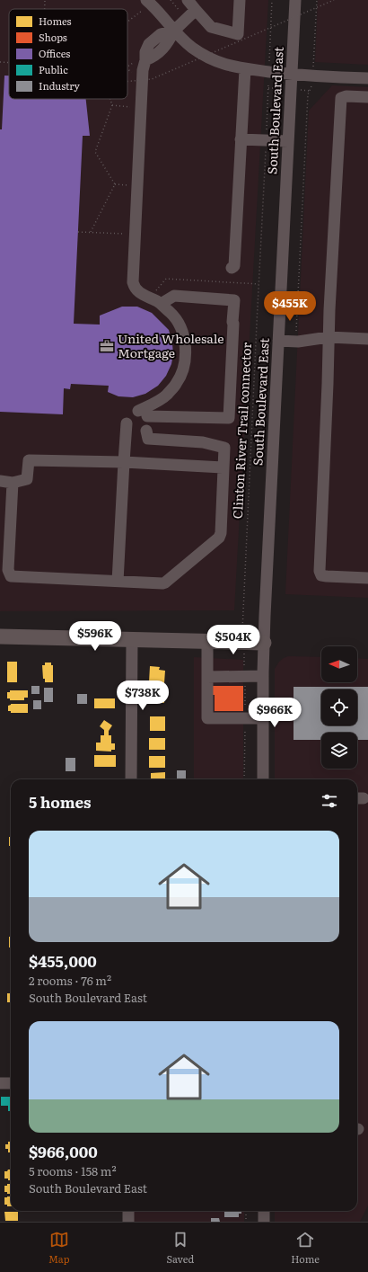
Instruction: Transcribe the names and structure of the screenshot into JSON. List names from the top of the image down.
{
  "streets": {
    "street": ["South Boulevard East"],
    "path": ["Clinton River Trail connector"]
  },
  "places": {
    "office": ["United Wholesale Mortgage"]
  },
  "legend": [
    "Homes",
    "Shops",
    "Offices",
    "Public",
    "Industry"
  ],
  "north": "left",
  "page": {
    "price": [
      "$455K",
      "$596K",
      "$504K",
      "$738K",
      "$966K"
    ],
    "heading": "5 homes",
    "list": [
      {
        "name": "$455,000",
        "note": "2 rooms · 76 m² · South Boulevard East"
      },
      {
        "name": "$966,000",
        "note": "5 rooms · 158 m² · South Boulevard East"
      }
    ],
    "tabs": ["Map", "Saved", "Home"]
  }
}
